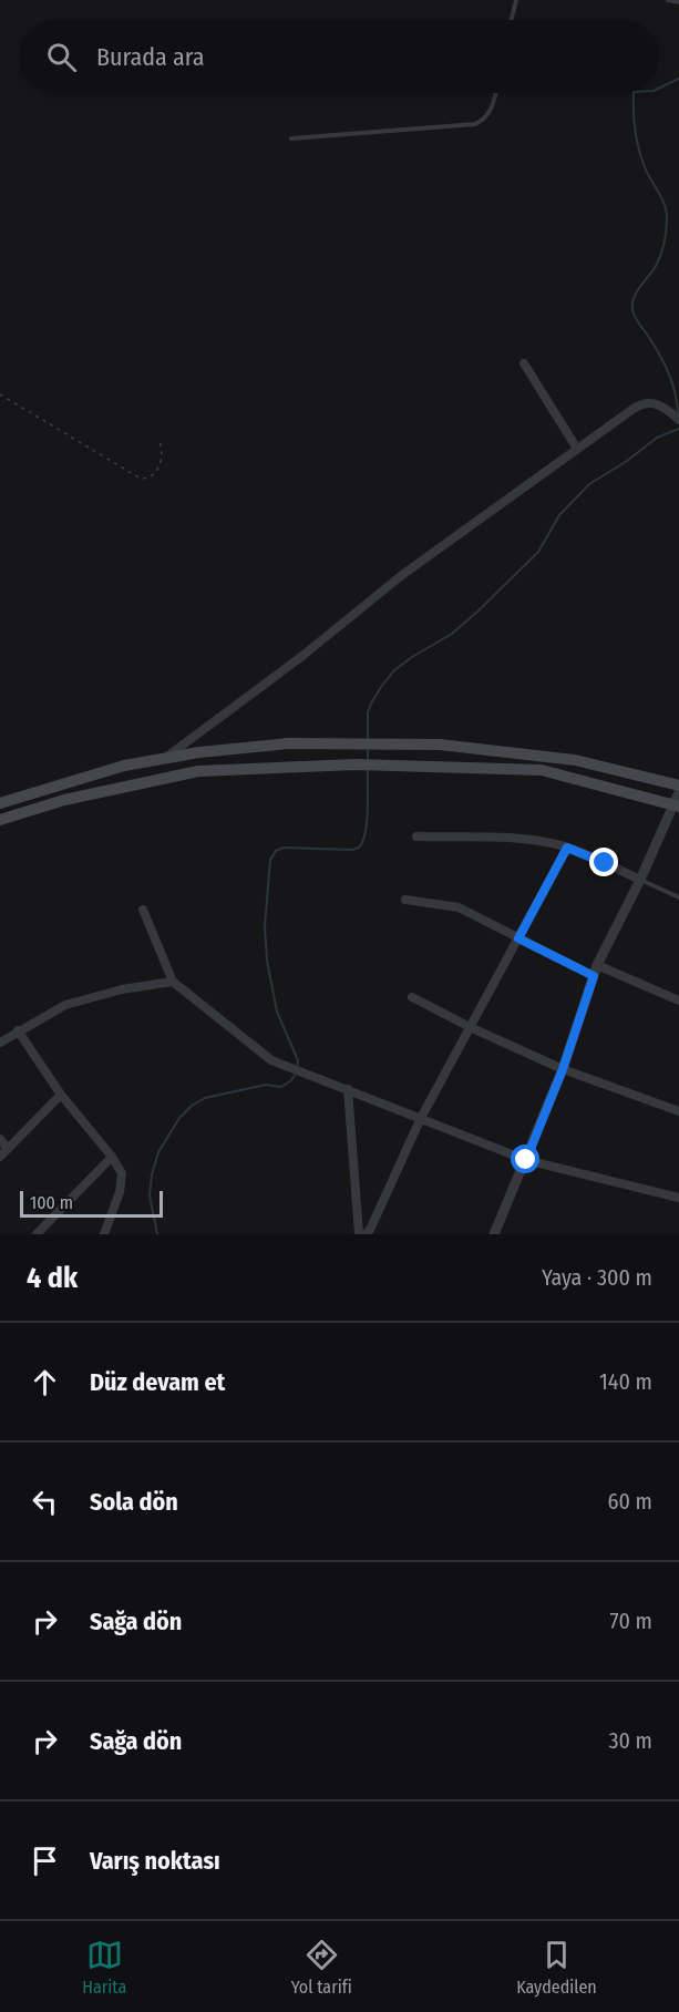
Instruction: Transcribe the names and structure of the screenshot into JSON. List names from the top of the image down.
{
  "scale_bar": "100 m",
  "page": {
    "search": "Burada ara",
    "scale": "100 m",
    "heading": ["4 dk", "Yaya · 300 m"],
    "list": [
      ["Düz devam et", "140 m"],
      ["Sola dön", "60 m"],
      ["Sağa dön", "70 m"],
      ["Sağa dön", "30 m"],
      "Varış noktası"
    ],
    "nav": ["Harita", "Yol tarifi", "Kaydedilen"]
  }
}
